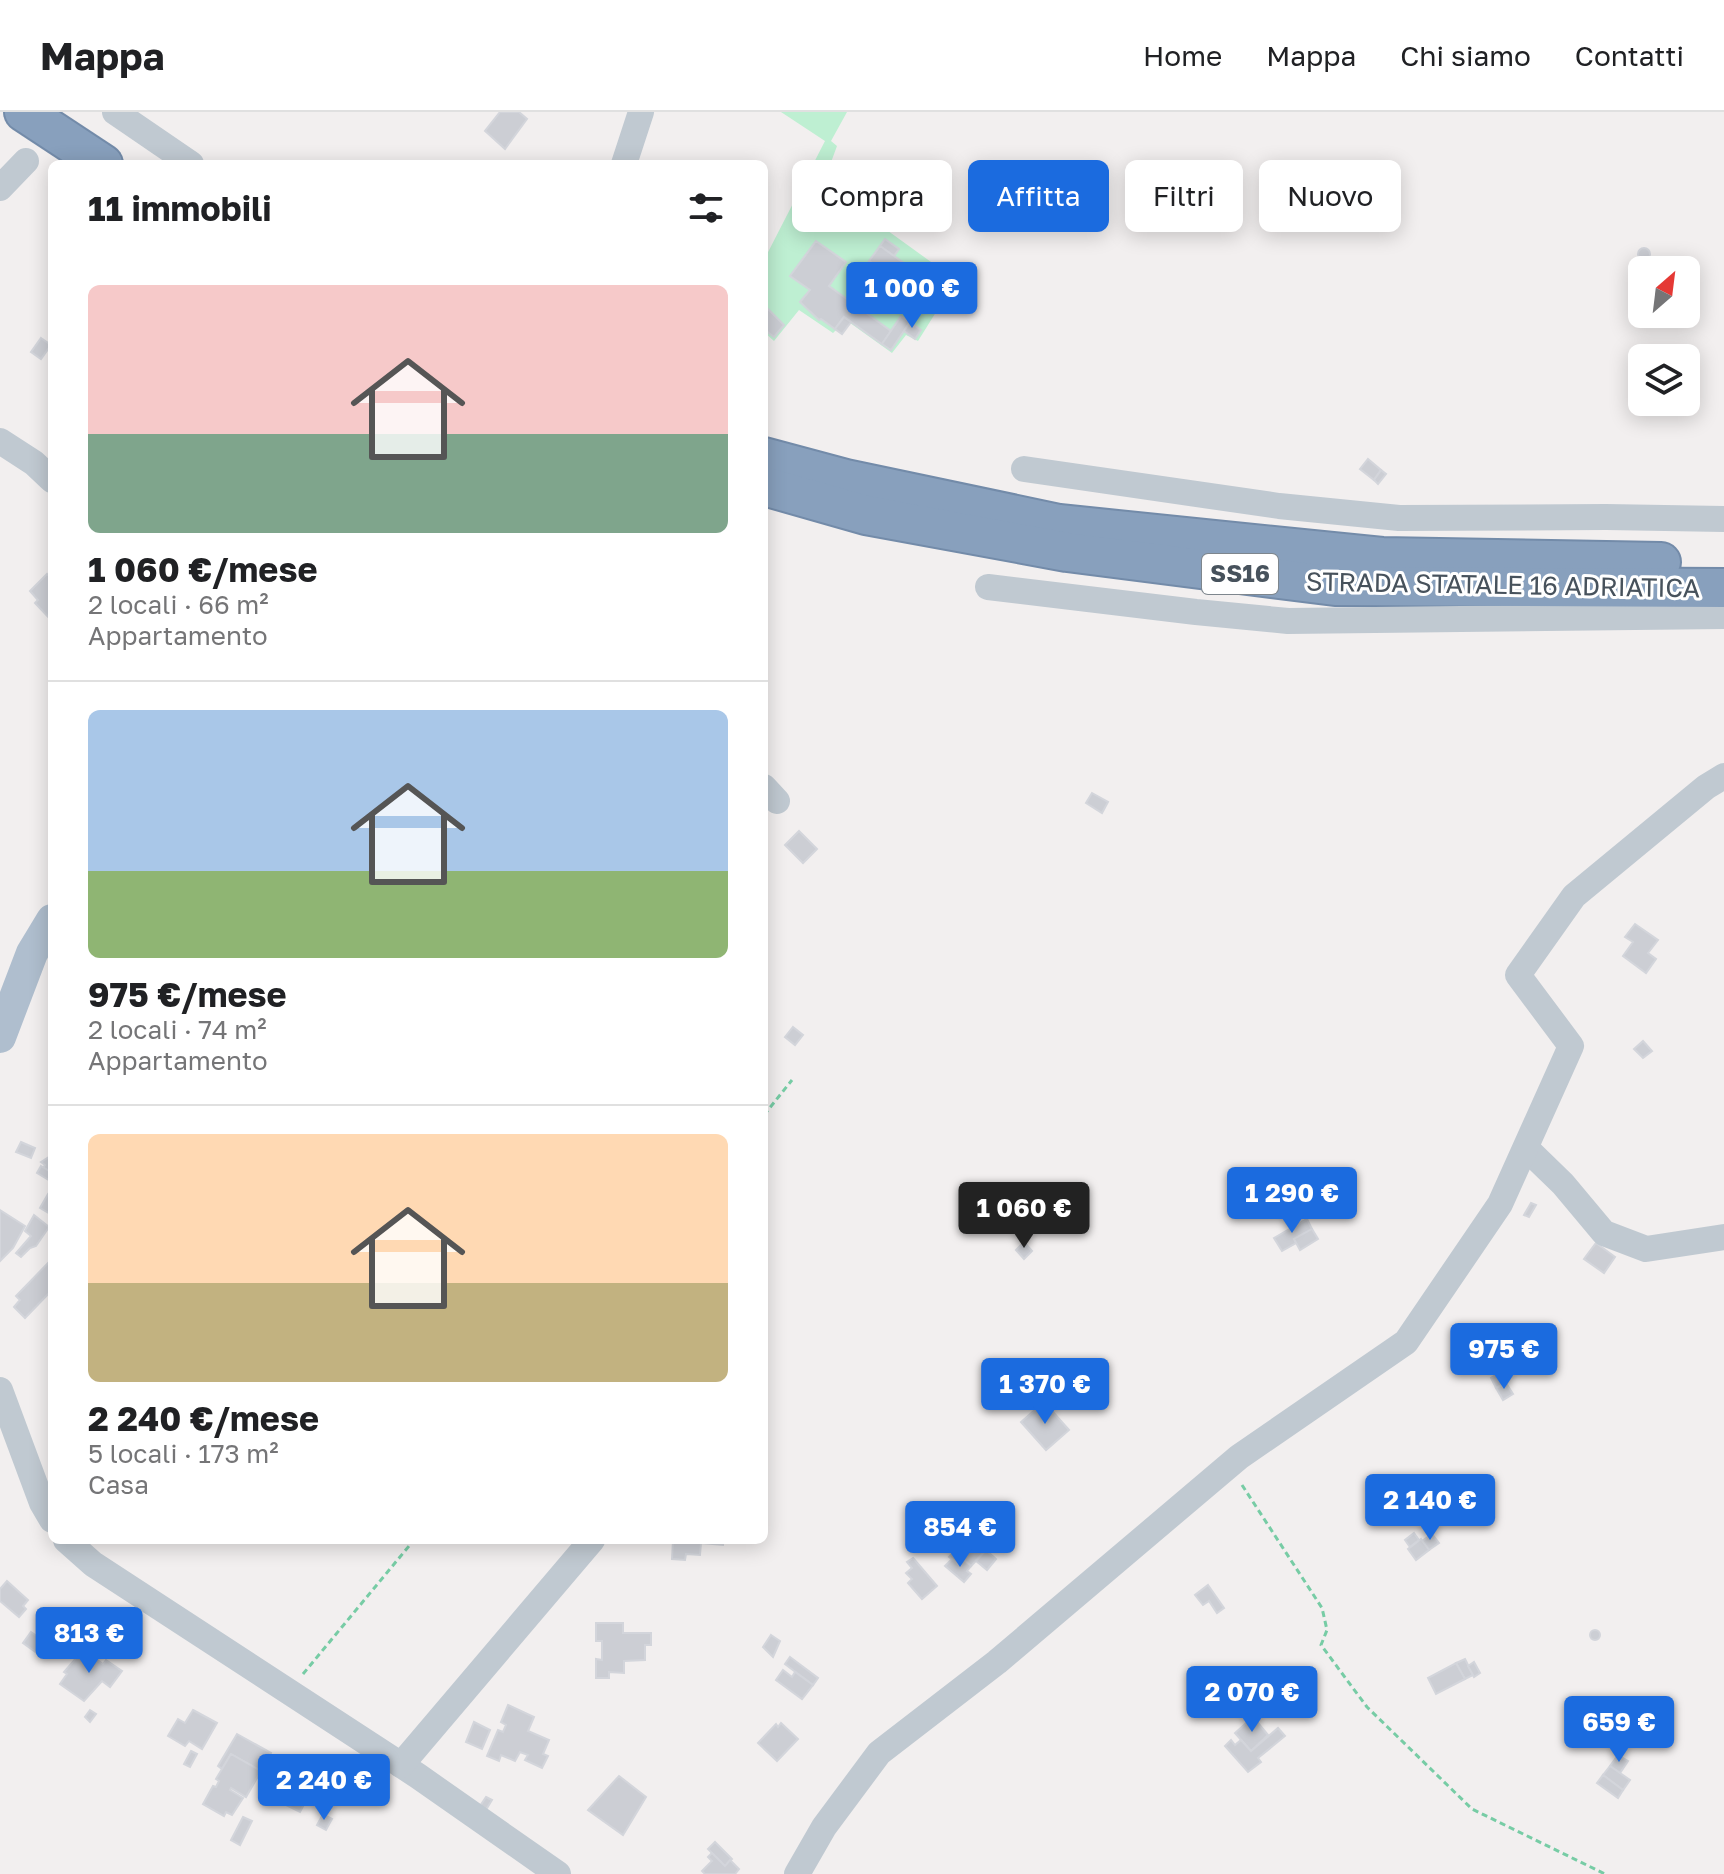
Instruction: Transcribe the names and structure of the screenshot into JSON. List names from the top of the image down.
{
  "streets": {
    "highway": ["SS16", "STRADA STATALE 16 ADRIATICA"]
  },
  "north": "top right",
  "page": {
    "header": "Mappa",
    "nav": [
      "Home",
      "Mappa",
      "Chi siamo",
      "Contatti"
    ],
    "chip": [
      "Compra",
      "Affitta",
      "Filtri",
      "Nuovo"
    ],
    "heading": "11 immobili",
    "list": [
      {
        "name": "1 060 €/mese",
        "note": "2 locali · 66 m² · Appartamento"
      },
      {
        "name": "975 €/mese",
        "note": "2 locali · 74 m² · Appartamento"
      },
      {
        "name": "2 240 €/mese",
        "note": "5 locali · 173 m² · Casa"
      }
    ],
    "price": [
      "1 000 €",
      "1 290 €",
      "1 060 €",
      "975 €",
      "1 370 €",
      "2 140 €",
      "854 €",
      "813 €",
      "2 070 €",
      "659 €",
      "2 240 €"
    ]
  }
}
